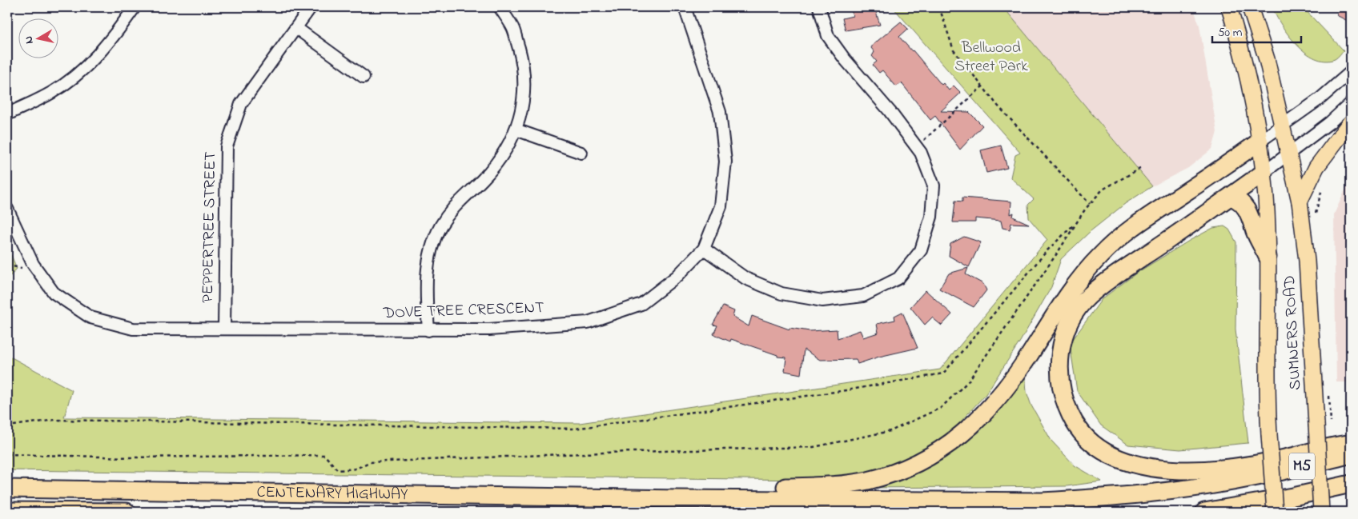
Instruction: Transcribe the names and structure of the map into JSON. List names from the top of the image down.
{
  "streets": {
    "highway": ["M5", "CENTENARY HIGHWAY"],
    "main road": ["SUMNERS ROAD"],
    "street": ["PEPPERTREE STREET", "DOVE TREE CRESCENT"]
  },
  "crossings": [
    ["PEPPERTREE STREET", "DOVE TREE CRESCENT"]
  ],
  "parks": ["Bellwood Street Park"],
  "scale_bar": "50 m",
  "north": "left"
}
